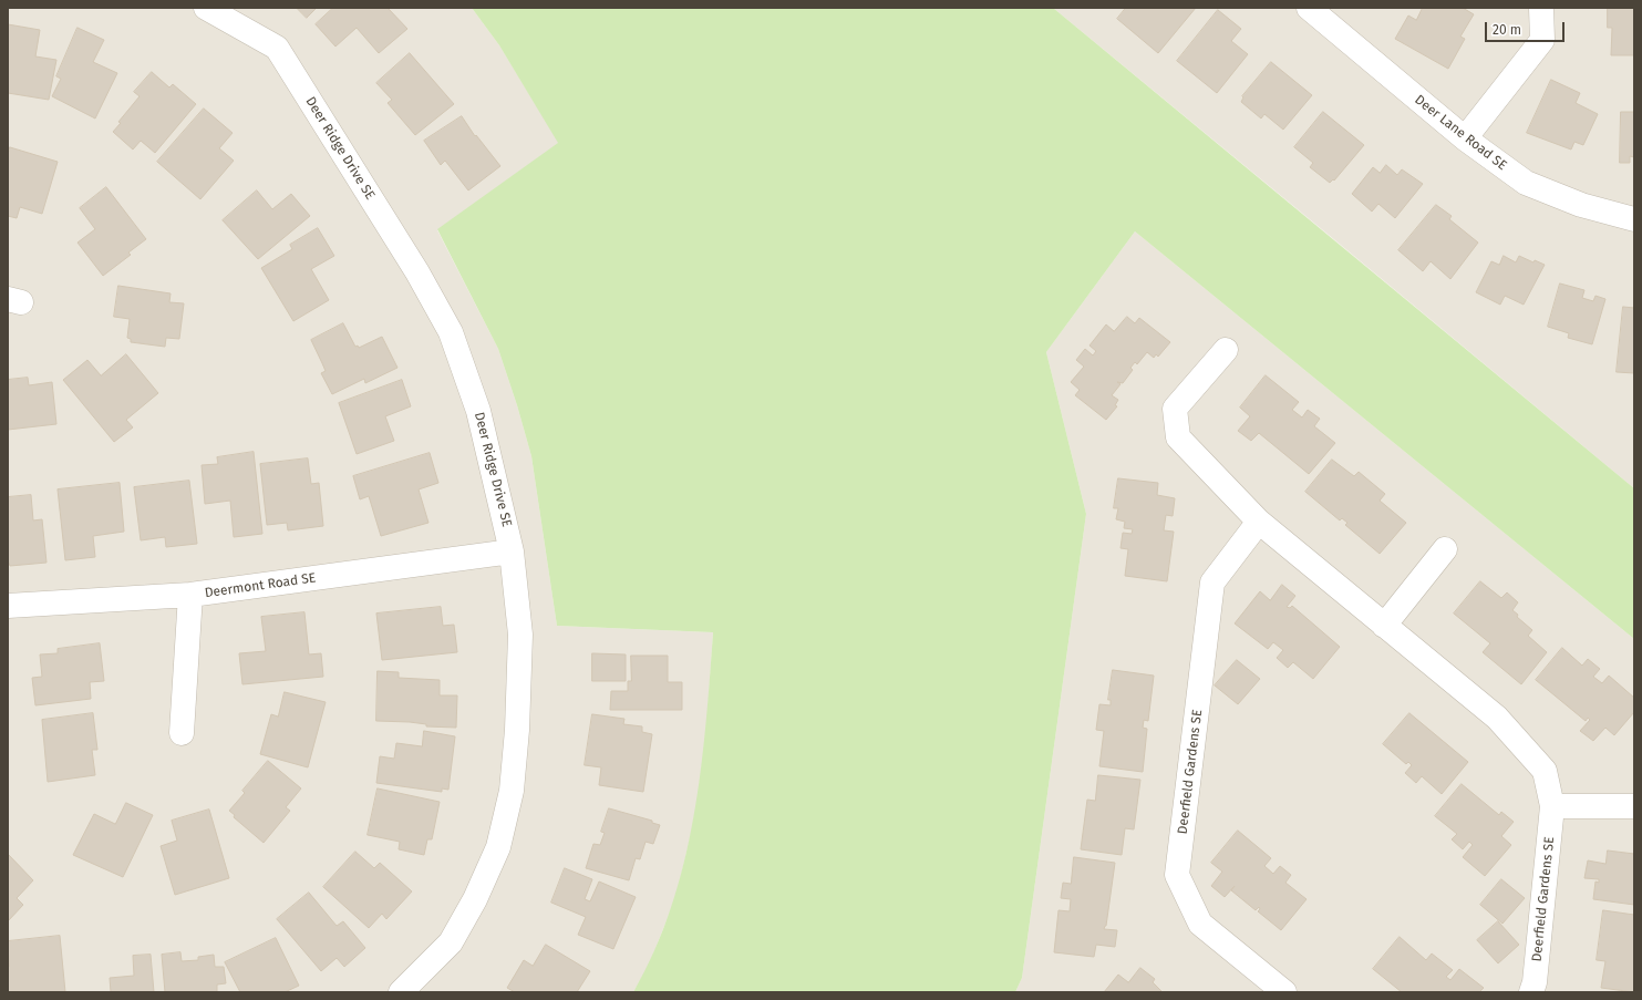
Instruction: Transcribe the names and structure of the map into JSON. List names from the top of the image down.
{
  "streets": {
    "street": [
      "Deer Lane Road SE",
      "Deer Ridge Drive SE",
      "Deermont Road SE",
      "Deerfield Gardens SE"
    ]
  },
  "crossings": [
    ["Deer Ridge Drive SE", "Deermont Road SE"]
  ],
  "scale_bar": "20 m"
}
